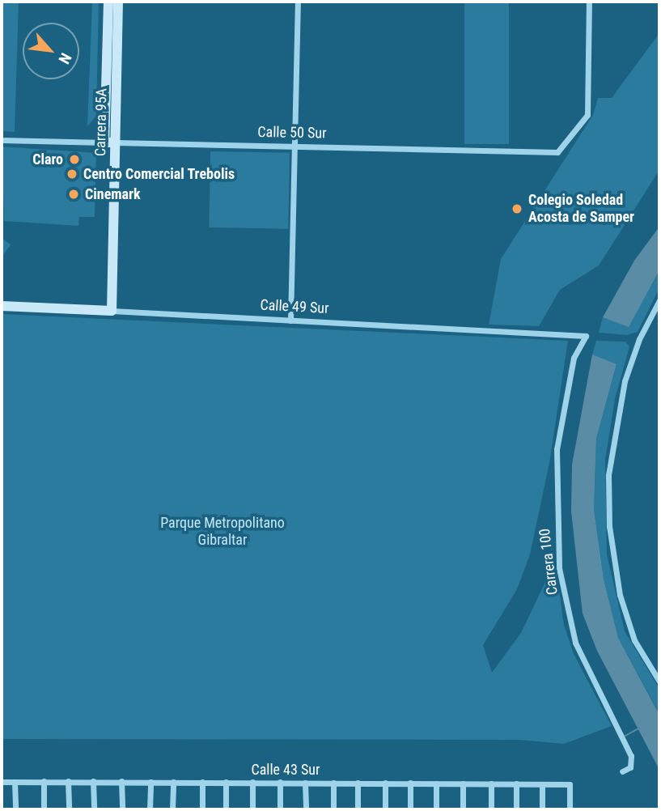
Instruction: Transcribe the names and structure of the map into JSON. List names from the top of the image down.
{
  "streets": {
    "street": [
      "Carrera 95A",
      "Calle 50 Sur",
      "Calle 49 Sur",
      "Carrera 100",
      "Calle 43 Sur"
    ]
  },
  "crossings": [
    ["Carrera 95A", "Calle 50 Sur"],
    ["Carrera 95A", "Calle 49 Sur"],
    ["Calle 49 Sur", "Carrera 100"]
  ],
  "parks": ["Parque Metropolitano Gibraltar"],
  "places": [
    "Claro",
    "Centro Comercial Trebolis",
    "Cinemark",
    "Colegio Soledad Acosta de Samper"
  ],
  "north": "bottom right"
}
